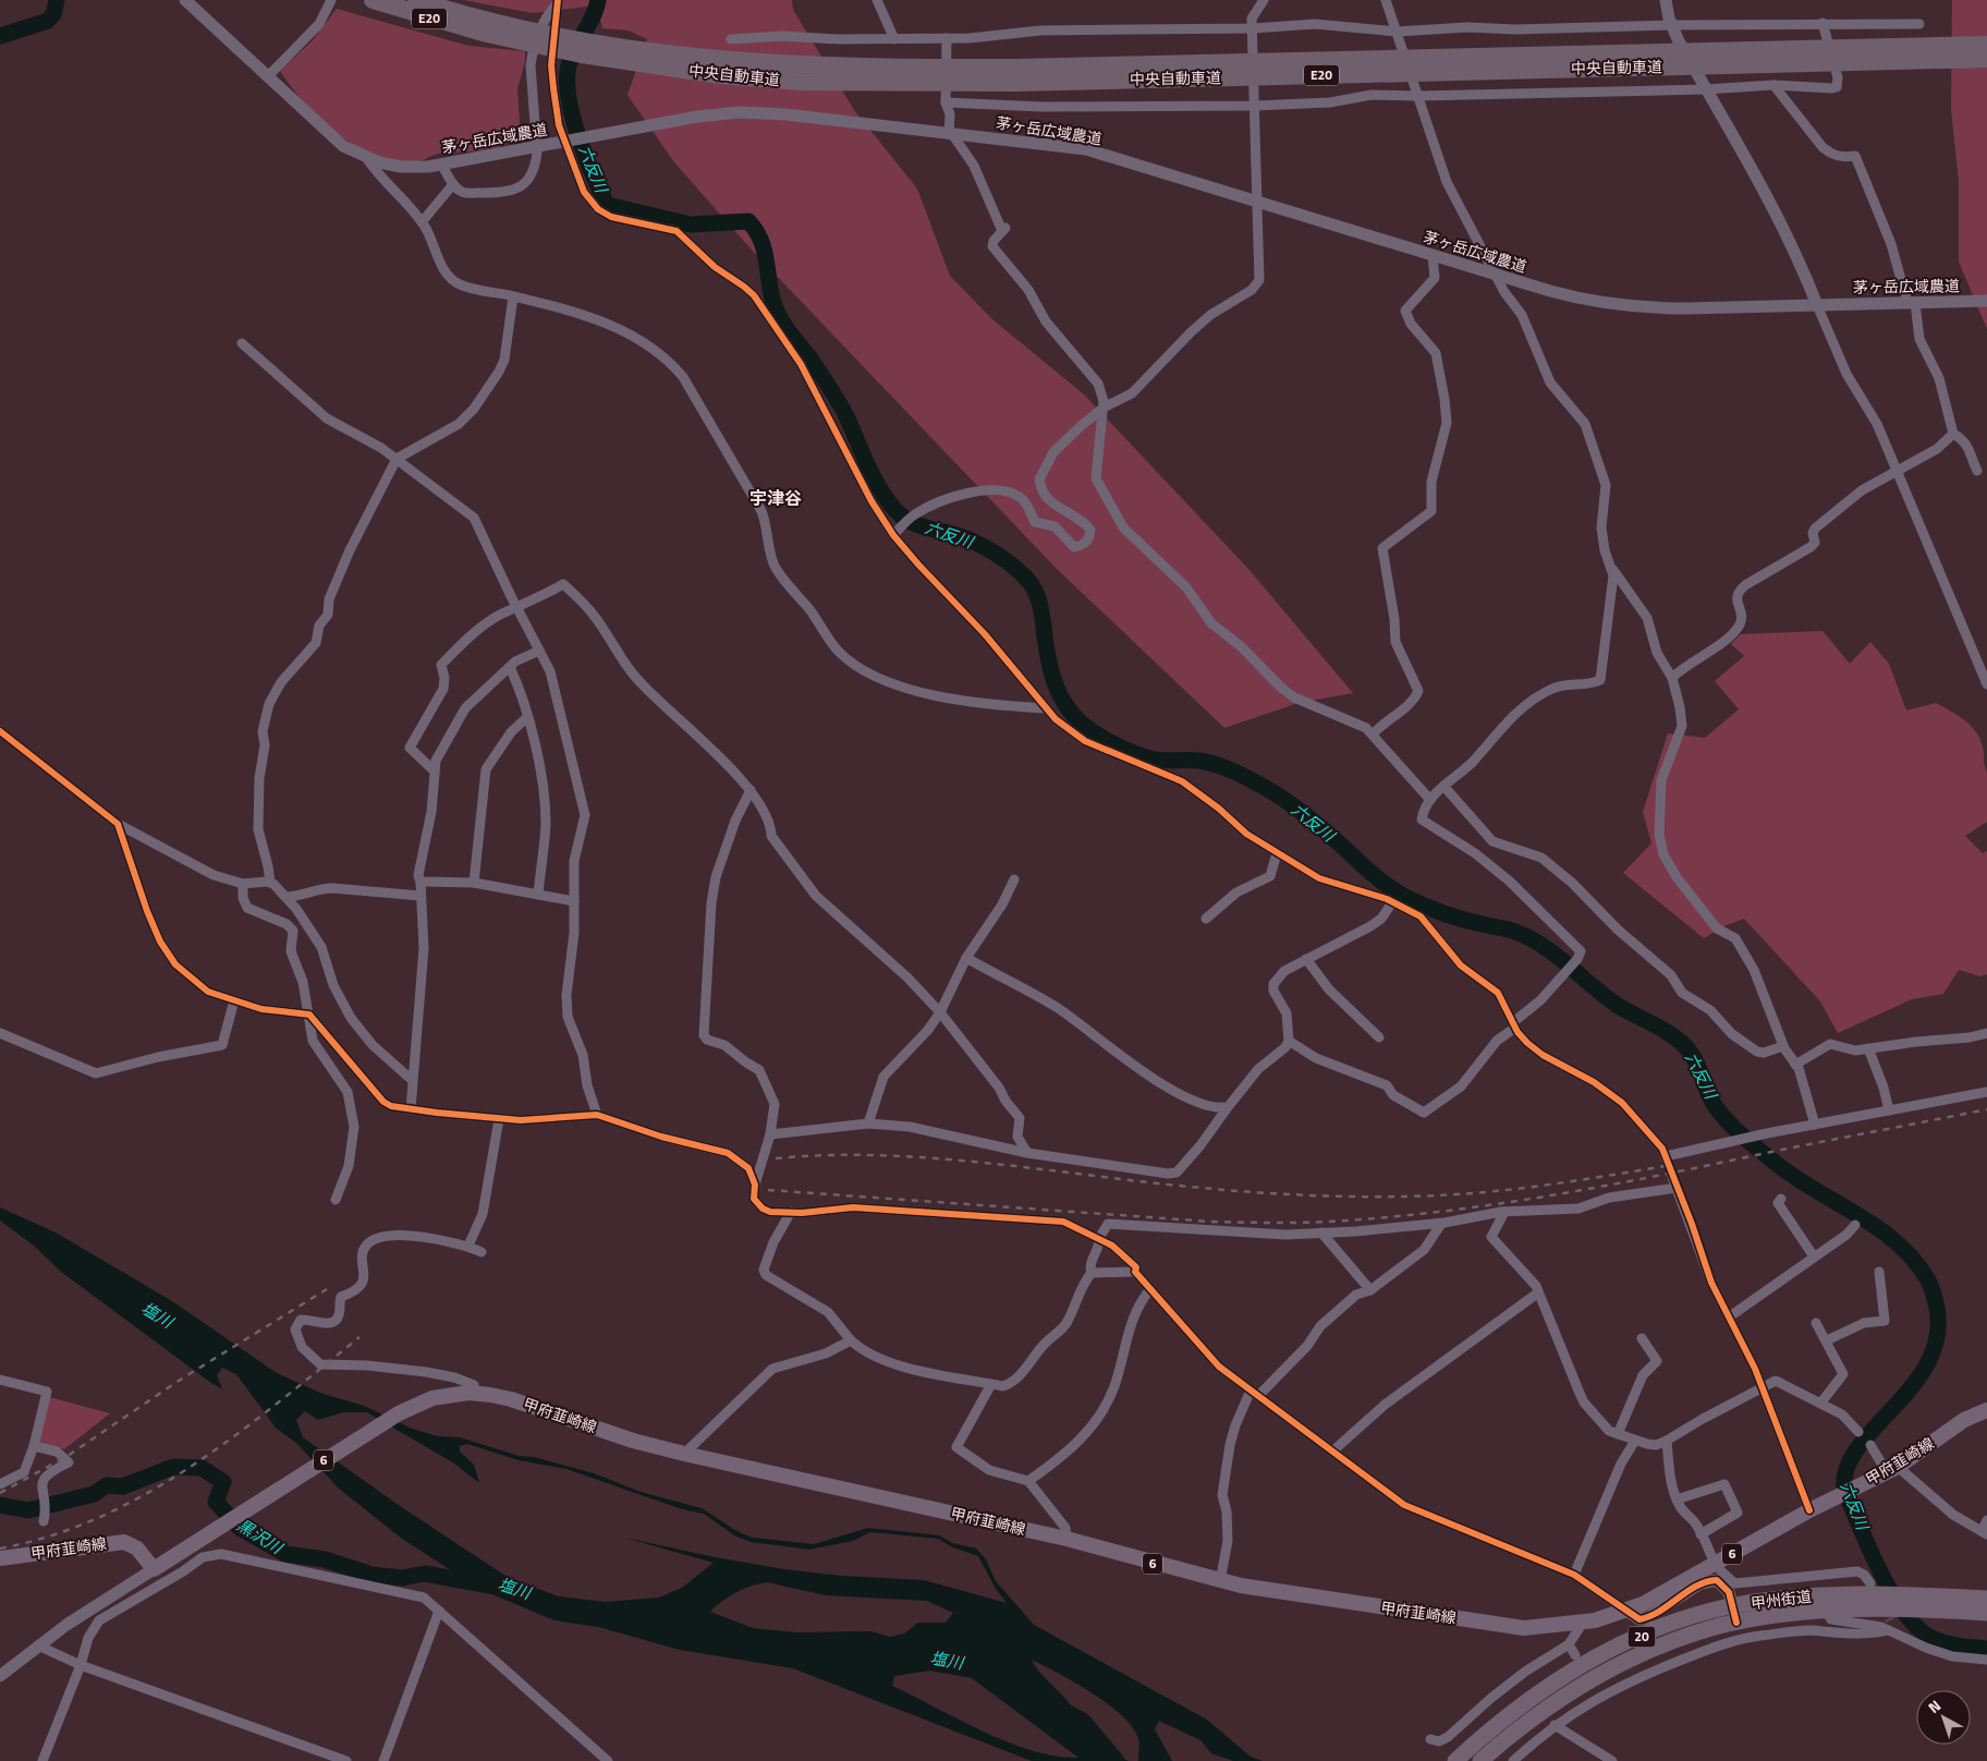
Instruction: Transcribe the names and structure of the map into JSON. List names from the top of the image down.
{
  "streets": {
    "highway": [
      "E20",
      "中央自動車道",
      "甲州街道",
      "20"
    ],
    "main road": ["甲府韮崎線", "6"],
    "street": ["茅ヶ岳広域農道"]
  },
  "districts": ["宇津谷"],
  "water": ["六反川", "塩川", "黒沢川"],
  "north": "top left"
}
